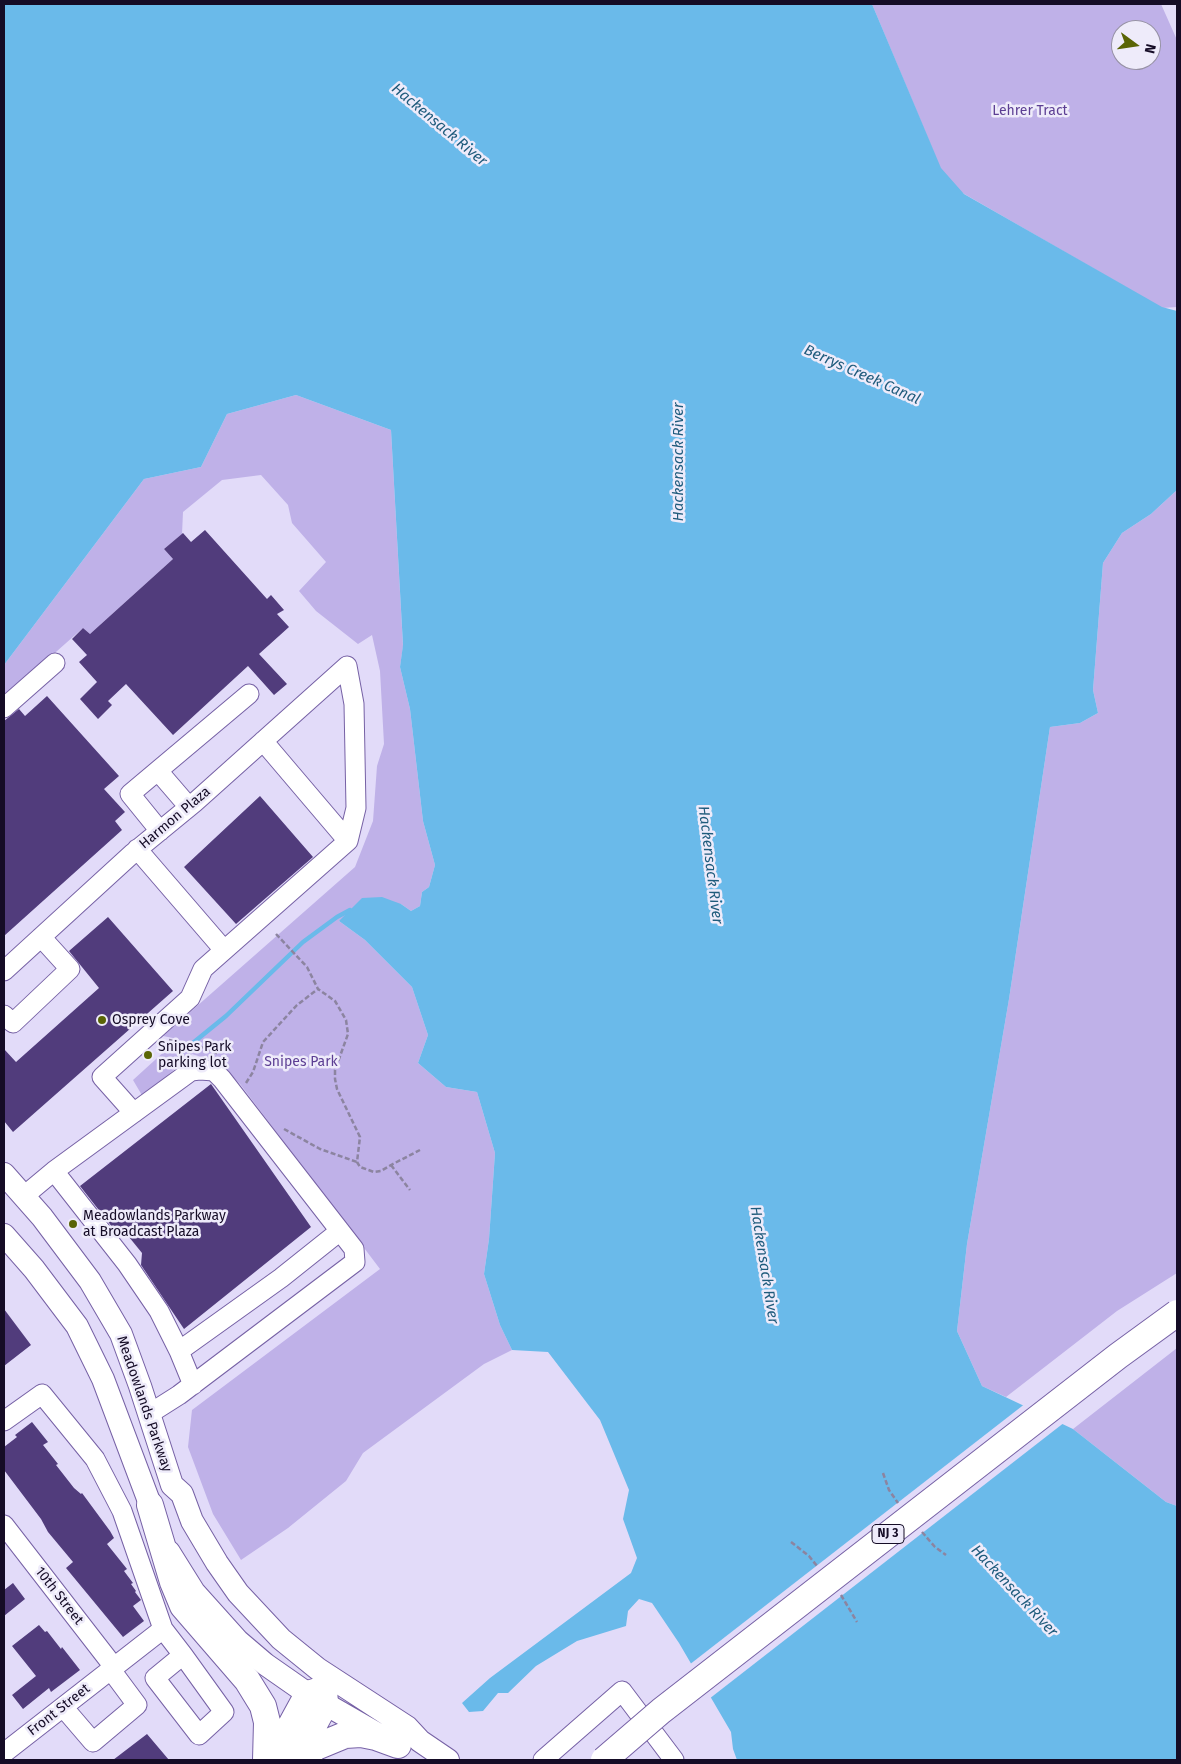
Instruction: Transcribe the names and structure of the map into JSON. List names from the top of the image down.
{
  "streets": {
    "highway": ["NJ 3"],
    "main road": ["Meadowlands Parkway"],
    "street": ["Harmon Plaza", "10th Street", "Front Street"]
  },
  "crossings": [
    ["10th Street", "Front Street"]
  ],
  "water": ["Hackensack River", "Berrys Creek Canal"],
  "parks": ["Lehrer Tract", "Snipes Park"],
  "places": ["Osprey Cove", "Snipes Park parking lot", "Meadowlands Parkway at Broadcast Plaza"],
  "north": "right"
}
